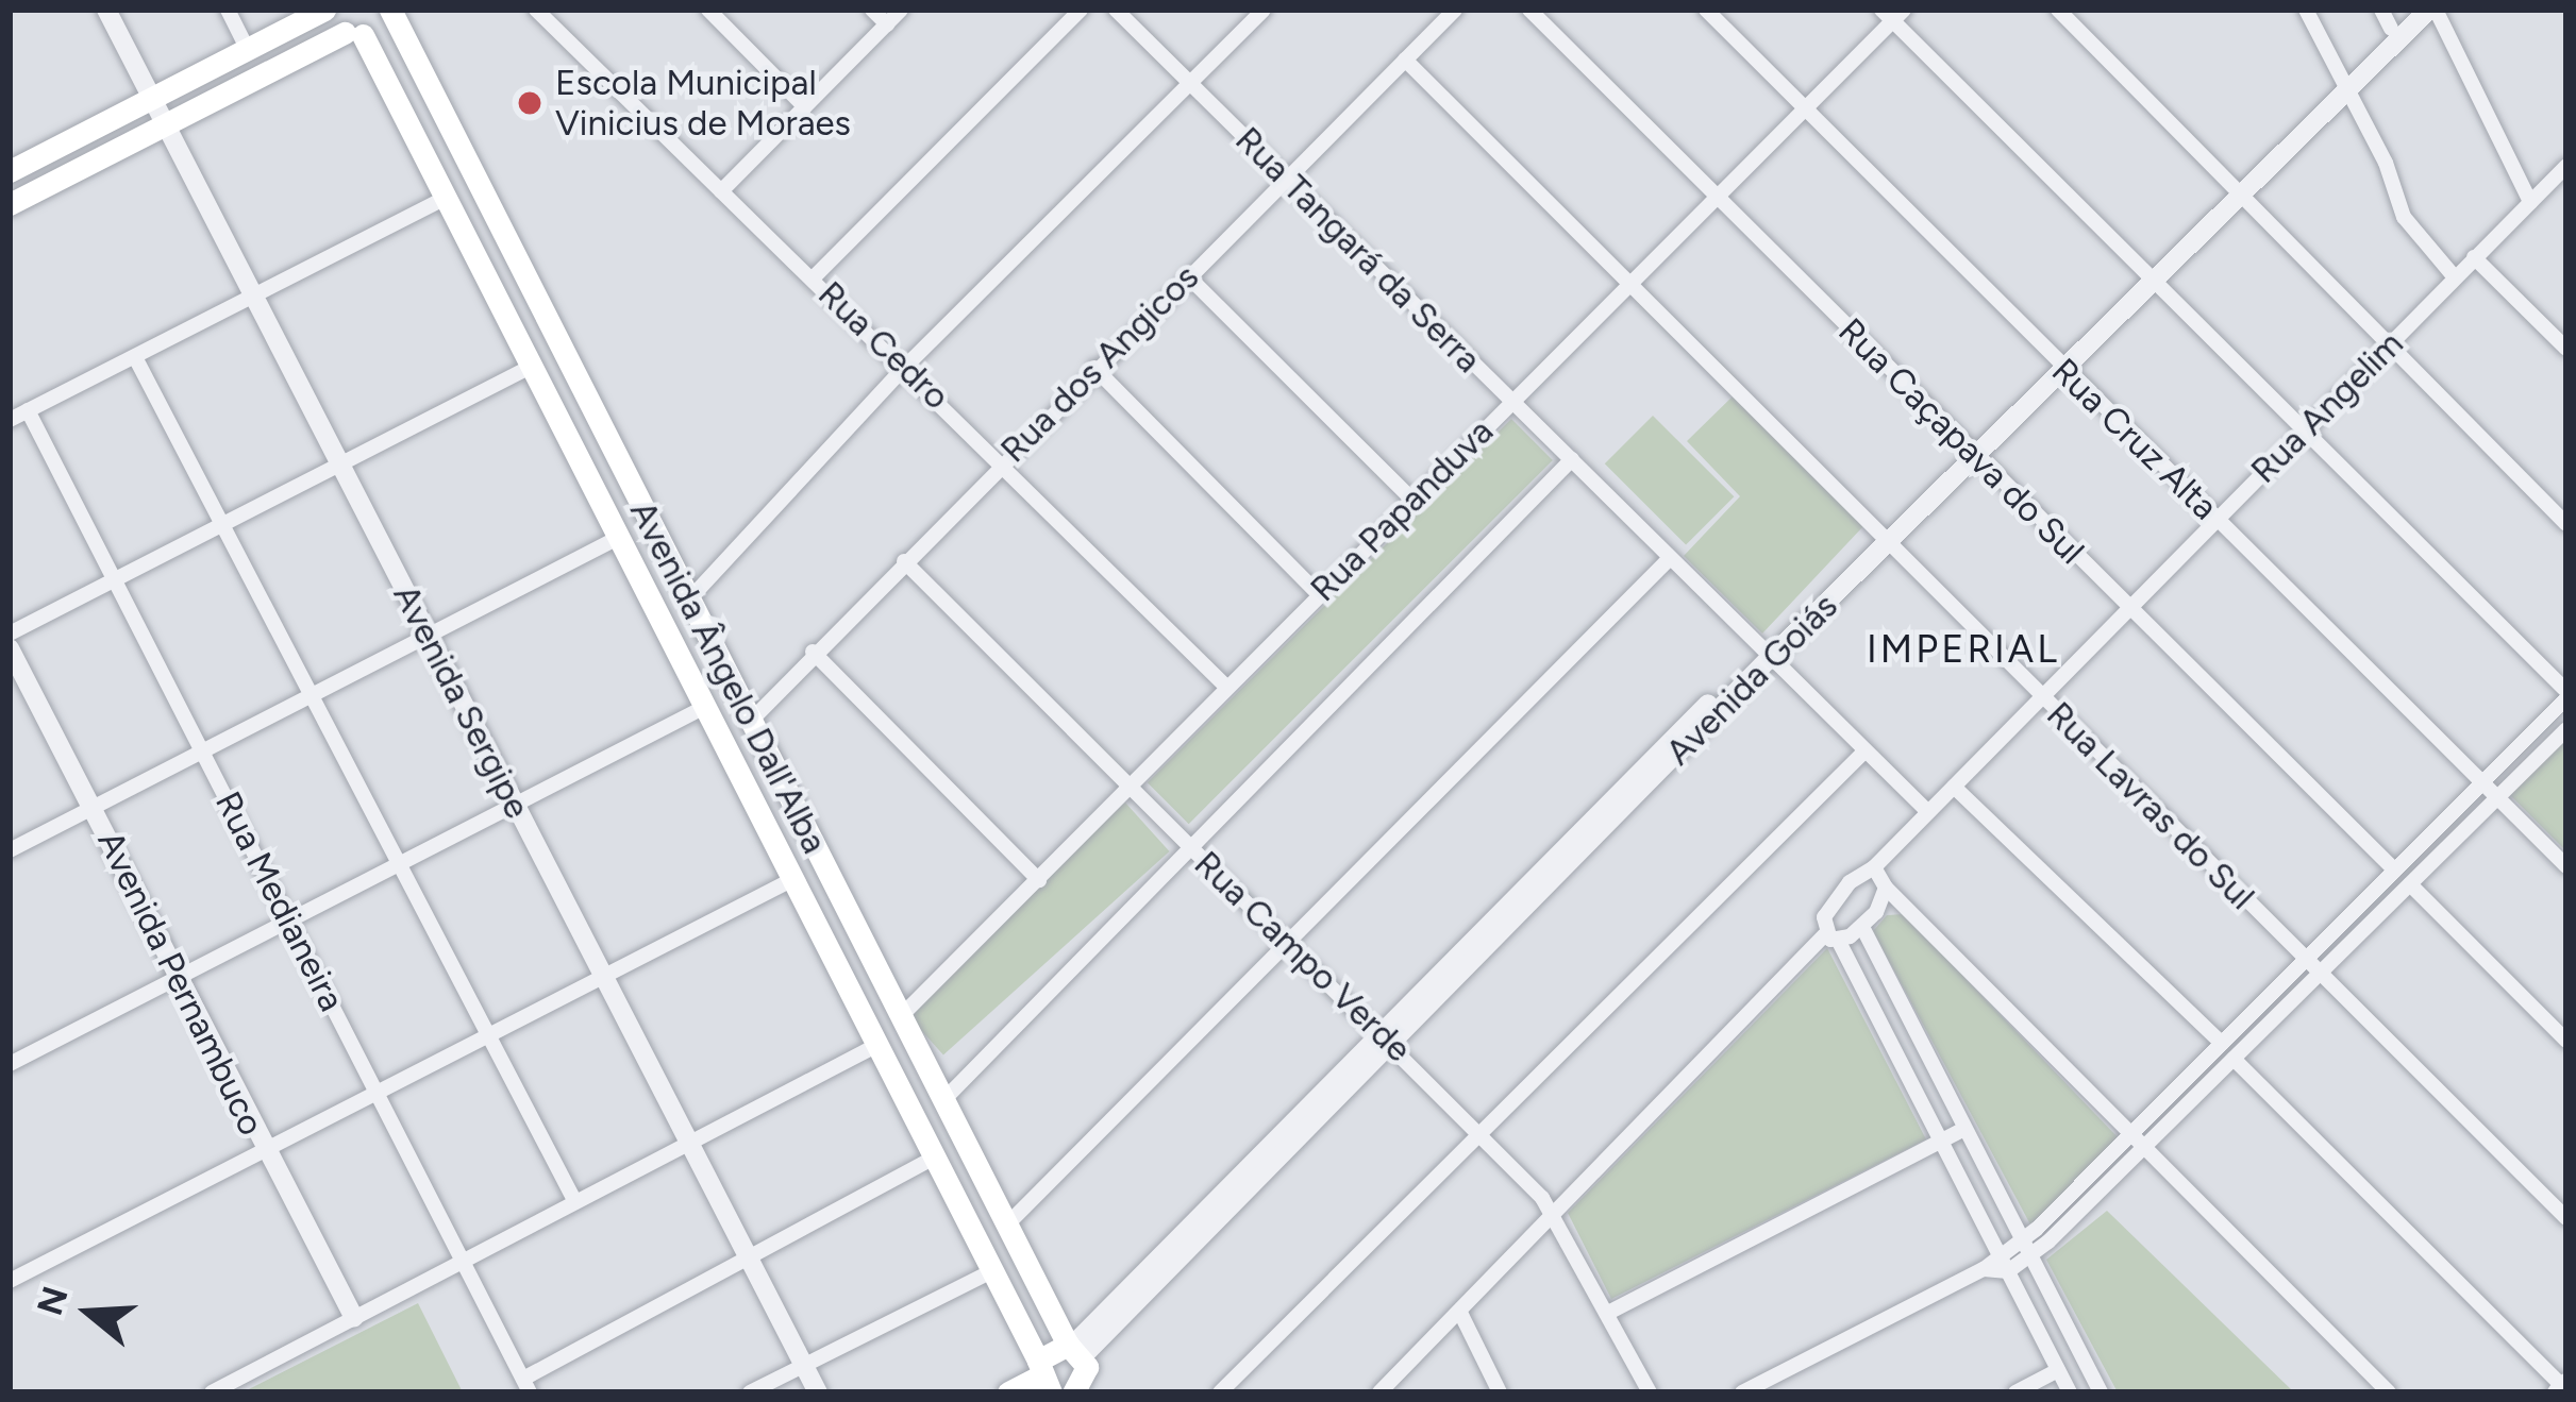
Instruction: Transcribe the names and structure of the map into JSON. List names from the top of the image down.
{
  "streets": {
    "main road": ["Avenida Ângelo Dall'Alba"],
    "street": [
      "Rua Tangará da Serra",
      "Rua Cedro",
      "Rua dos Angicos",
      "Rua Angelim",
      "Rua Cruz Alta",
      "Rua Caçapava do Sul",
      "Rua Papanduva",
      "Avenida Goiás",
      "Avenida Sergipe",
      "Rua Lavras do Sul",
      "Rua Medianeira",
      "Rua Campo Verde",
      "Avenida Pernambuco"
    ]
  },
  "crossings": [
    ["Rua Tangará da Serra", "Rua dos Angicos"],
    ["Rua Tangará da Serra", "Rua Angelim"],
    ["Rua Tangará da Serra", "Rua Papanduva"],
    ["Rua Tangará da Serra", "Avenida Goiás"],
    ["Rua Cedro", "Rua dos Angicos"],
    ["Rua Cedro", "Rua Papanduva"],
    ["Rua dos Angicos", "Avenida Ângelo Dall'Alba"],
    ["Rua dos Angicos", "Rua Lavras do Sul"],
    ["Rua dos Angicos", "Rua Campo Verde"],
    ["Rua Angelim", "Rua Cruz Alta"],
    ["Rua Angelim", "Rua Caçapava do Sul"],
    ["Rua Angelim", "Rua Lavras do Sul"],
    ["Rua Cruz Alta", "Rua Papanduva"],
    ["Rua Cruz Alta", "Avenida Goiás"],
    ["Rua Caçapava do Sul", "Rua Papanduva"],
    ["Rua Caçapava do Sul", "Avenida Goiás"],
    ["Rua Papanduva", "Avenida Ângelo Dall'Alba"],
    ["Rua Papanduva", "Rua Lavras do Sul"],
    ["Rua Papanduva", "Rua Campo Verde"],
    ["Avenida Ângelo Dall'Alba", "Avenida Goiás"],
    ["Avenida Goiás", "Rua Lavras do Sul"],
    ["Avenida Goiás", "Rua Campo Verde"]
  ],
  "districts": ["IMPERIAL"],
  "places": ["Escola Municipal Vinicius de Moraes"],
  "north": "left"
}
